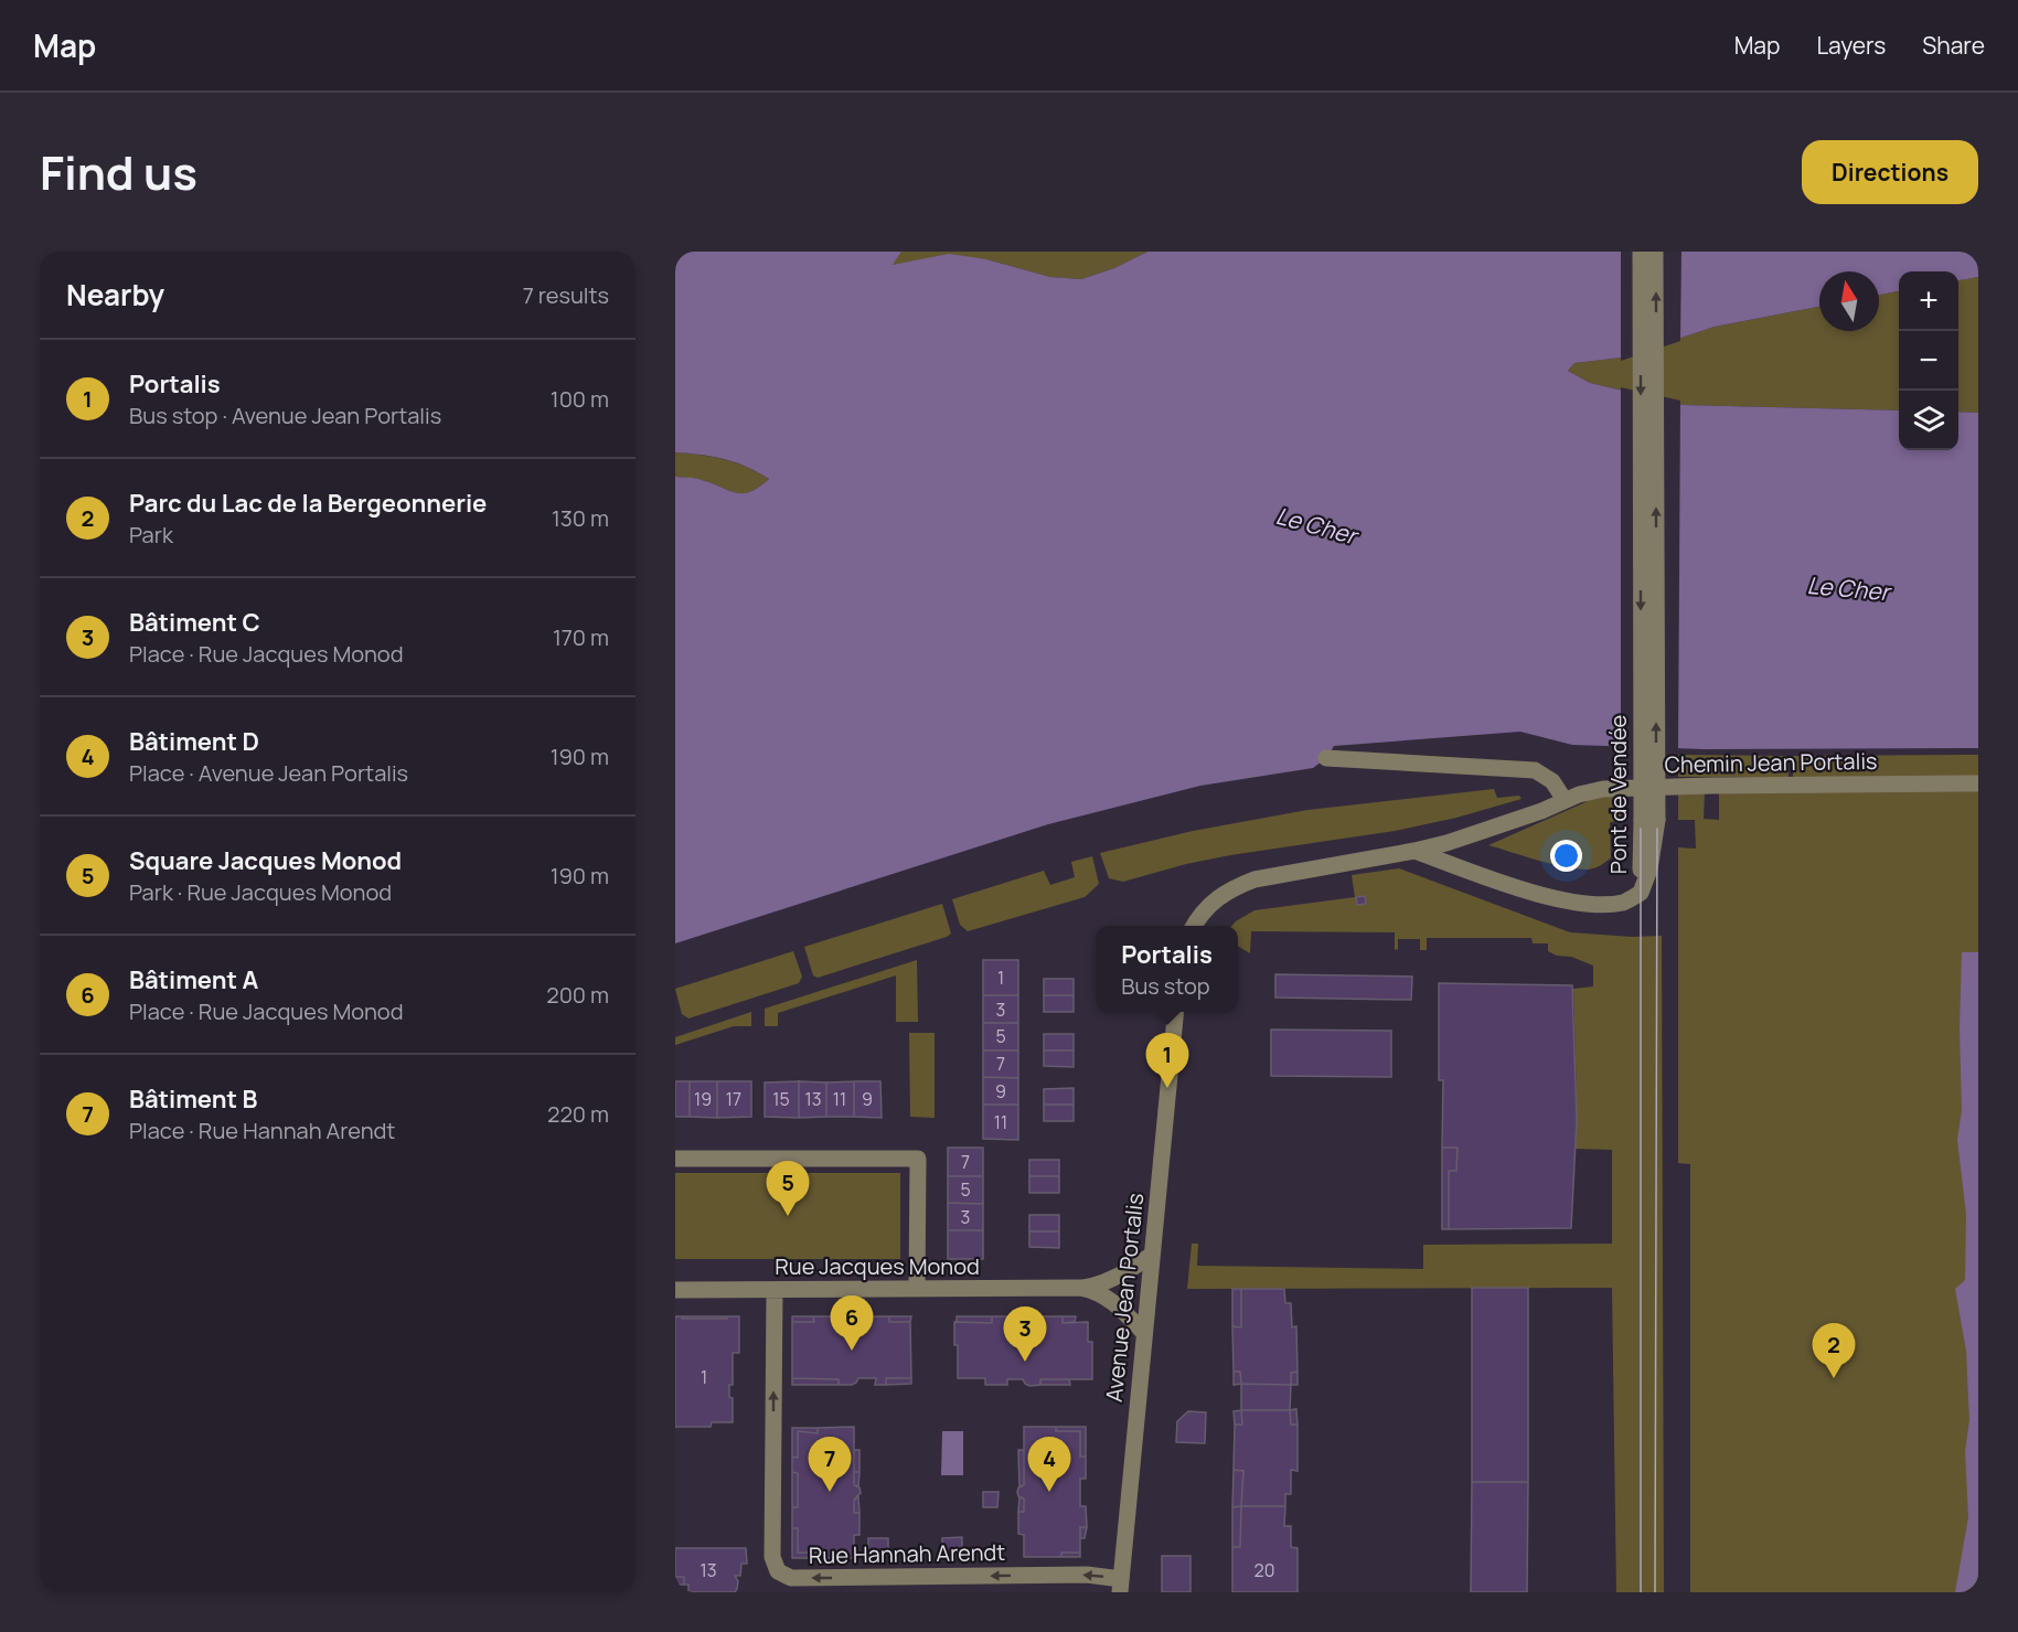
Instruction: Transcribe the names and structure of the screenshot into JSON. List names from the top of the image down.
{
  "streets": {
    "street": [
      "Chemin Jean Portalis",
      "Pont de Vendée",
      "Rue Jacques Monod",
      "Avenue Jean Portalis",
      "Rue Hannah Arendt"
    ]
  },
  "crossings": [
    ["Rue Jacques Monod", "Avenue Jean Portalis"],
    ["Rue Jacques Monod", "Rue Hannah Arendt"],
    ["Avenue Jean Portalis", "Rue Hannah Arendt"]
  ],
  "water": ["Le Cher"],
  "house_numbers": [
    "1",
    "3",
    "5",
    "7",
    "9",
    "19",
    "17",
    "15",
    "13",
    "11",
    "9",
    "11",
    "7",
    "5",
    "3",
    "1",
    "13",
    "20"
  ],
  "north": "top",
  "page": {
    "header": "Map",
    "nav": ["Map", "Layers", "Share"],
    "title": "Find us",
    "buttons": "Directions",
    "heading": ["Nearby", "7 results"],
    "map_buttons": ["+", "−"],
    "list": [
      {
        "mark": "1",
        "name": "Portalis",
        "note": "Bus stop · Avenue Jean Portalis",
        "value": "100 m"
      },
      {
        "mark": "2",
        "name": "Parc du Lac de la Bergeonnerie",
        "note": "Park",
        "value": "130 m"
      },
      {
        "mark": "3",
        "name": "Bâtiment C",
        "note": "Place · Rue Jacques Monod",
        "value": "170 m"
      },
      {
        "mark": "4",
        "name": "Bâtiment D",
        "note": "Place · Avenue Jean Portalis",
        "value": "190 m"
      },
      {
        "mark": "5",
        "name": "Square Jacques Monod",
        "note": "Park · Rue Jacques Monod",
        "value": "190 m"
      },
      {
        "mark": "6",
        "name": "Bâtiment A",
        "note": "Place · Rue Jacques Monod",
        "value": "200 m"
      },
      {
        "mark": "7",
        "name": "Bâtiment B",
        "note": "Place · Rue Hannah Arendt",
        "value": "220 m"
      }
    ],
    "popup": ["Portalis", "Bus stop"],
    "pins": [
      "1",
      "5",
      "6",
      "3",
      "2",
      "4",
      "7"
    ]
  }
}
